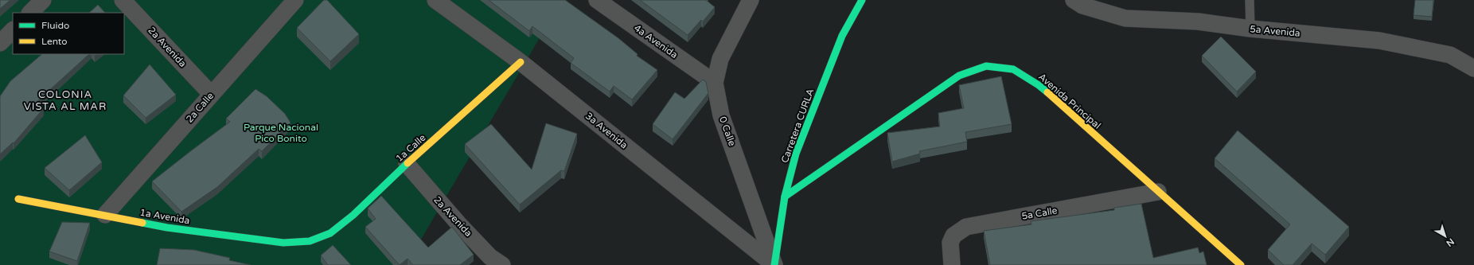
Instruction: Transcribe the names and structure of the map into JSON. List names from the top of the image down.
{
  "streets": {
    "street": [
      "5a Avenida",
      "4a Avenida",
      "2a Avenida",
      "Avenida Principal",
      "2a Calle",
      "Carretera CURLA",
      "3a Avenida",
      "0 Calle",
      "1a Calle",
      "5a Calle",
      "1a Avenida"
    ]
  },
  "crossings": [
    ["4a Avenida", "0 Calle"],
    ["2a Avenida", "2a Calle"],
    ["2a Avenida", "1a Calle"],
    ["Avenida Principal", "Carretera CURLA"],
    ["Avenida Principal", "5a Calle"],
    ["2a Calle", "1a Avenida"],
    ["Carretera CURLA", "3a Avenida"],
    ["Carretera CURLA", "0 Calle"],
    ["3a Avenida", "0 Calle"],
    ["3a Avenida", "1a Calle"],
    ["1a Calle", "1a Avenida"]
  ],
  "districts": ["COLONIA VISTA AL MAR"],
  "parks": ["Parque Nacional Pico Bonito"],
  "legend": ["Fluido", "Lento"],
  "north": "bottom right"
}
